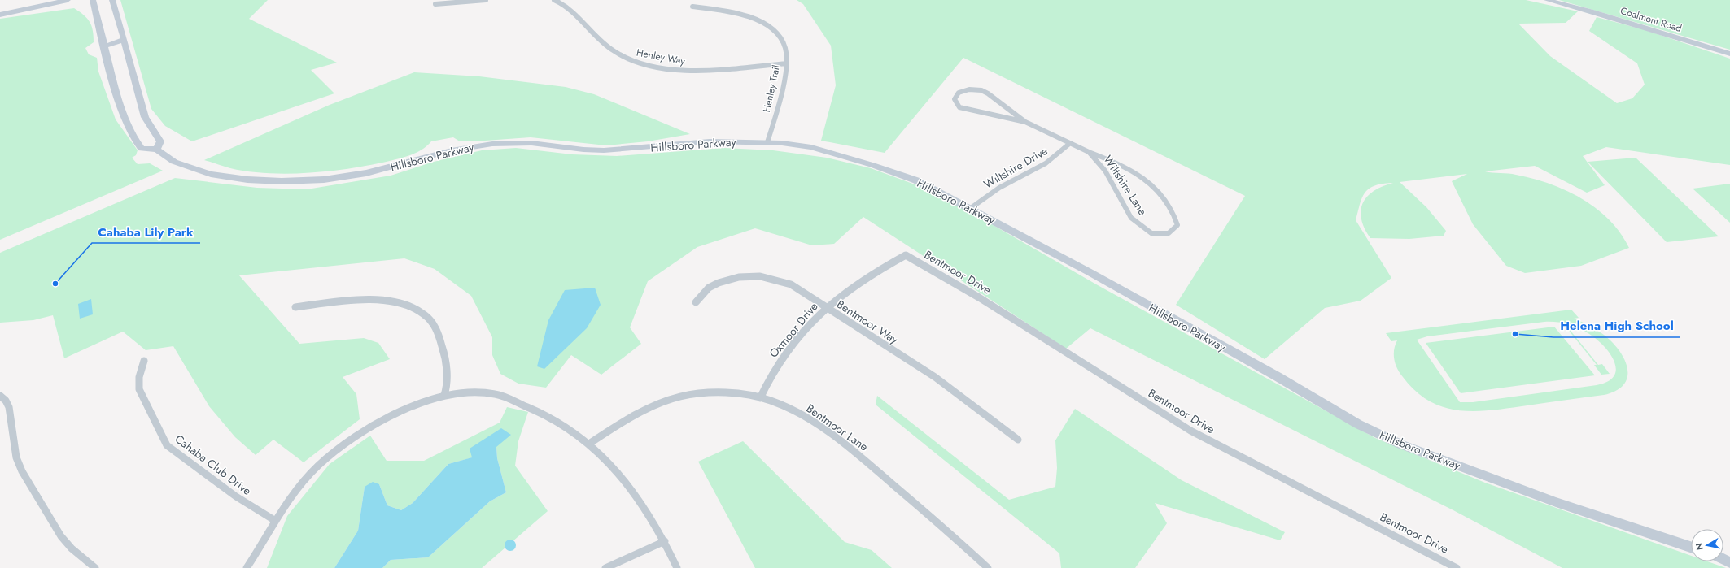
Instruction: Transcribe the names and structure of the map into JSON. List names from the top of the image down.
{
  "streets": {
    "street": [
      "Coalmont Road",
      "Henley Way",
      "Henley Trail",
      "Hillsboro Parkway",
      "Wiltshire Drive",
      "Wiltshire Lane",
      "Bentmoor Drive",
      "Bentmoor Way",
      "Oxmoor Drive",
      "Bentmoor Lane",
      "Cahaba Club Drive"
    ]
  },
  "crossings": [
    ["Henley Way", "Henley Trail"],
    ["Henley Trail", "Hillsboro Parkway"],
    ["Hillsboro Parkway", "Wiltshire Drive"],
    ["Wiltshire Drive", "Wiltshire Lane"],
    ["Bentmoor Drive", "Oxmoor Drive"],
    ["Bentmoor Way", "Oxmoor Drive"],
    ["Oxmoor Drive", "Bentmoor Lane"]
  ],
  "places": ["Cahaba Lily Park", "Helena High School"],
  "north": "left"
}
